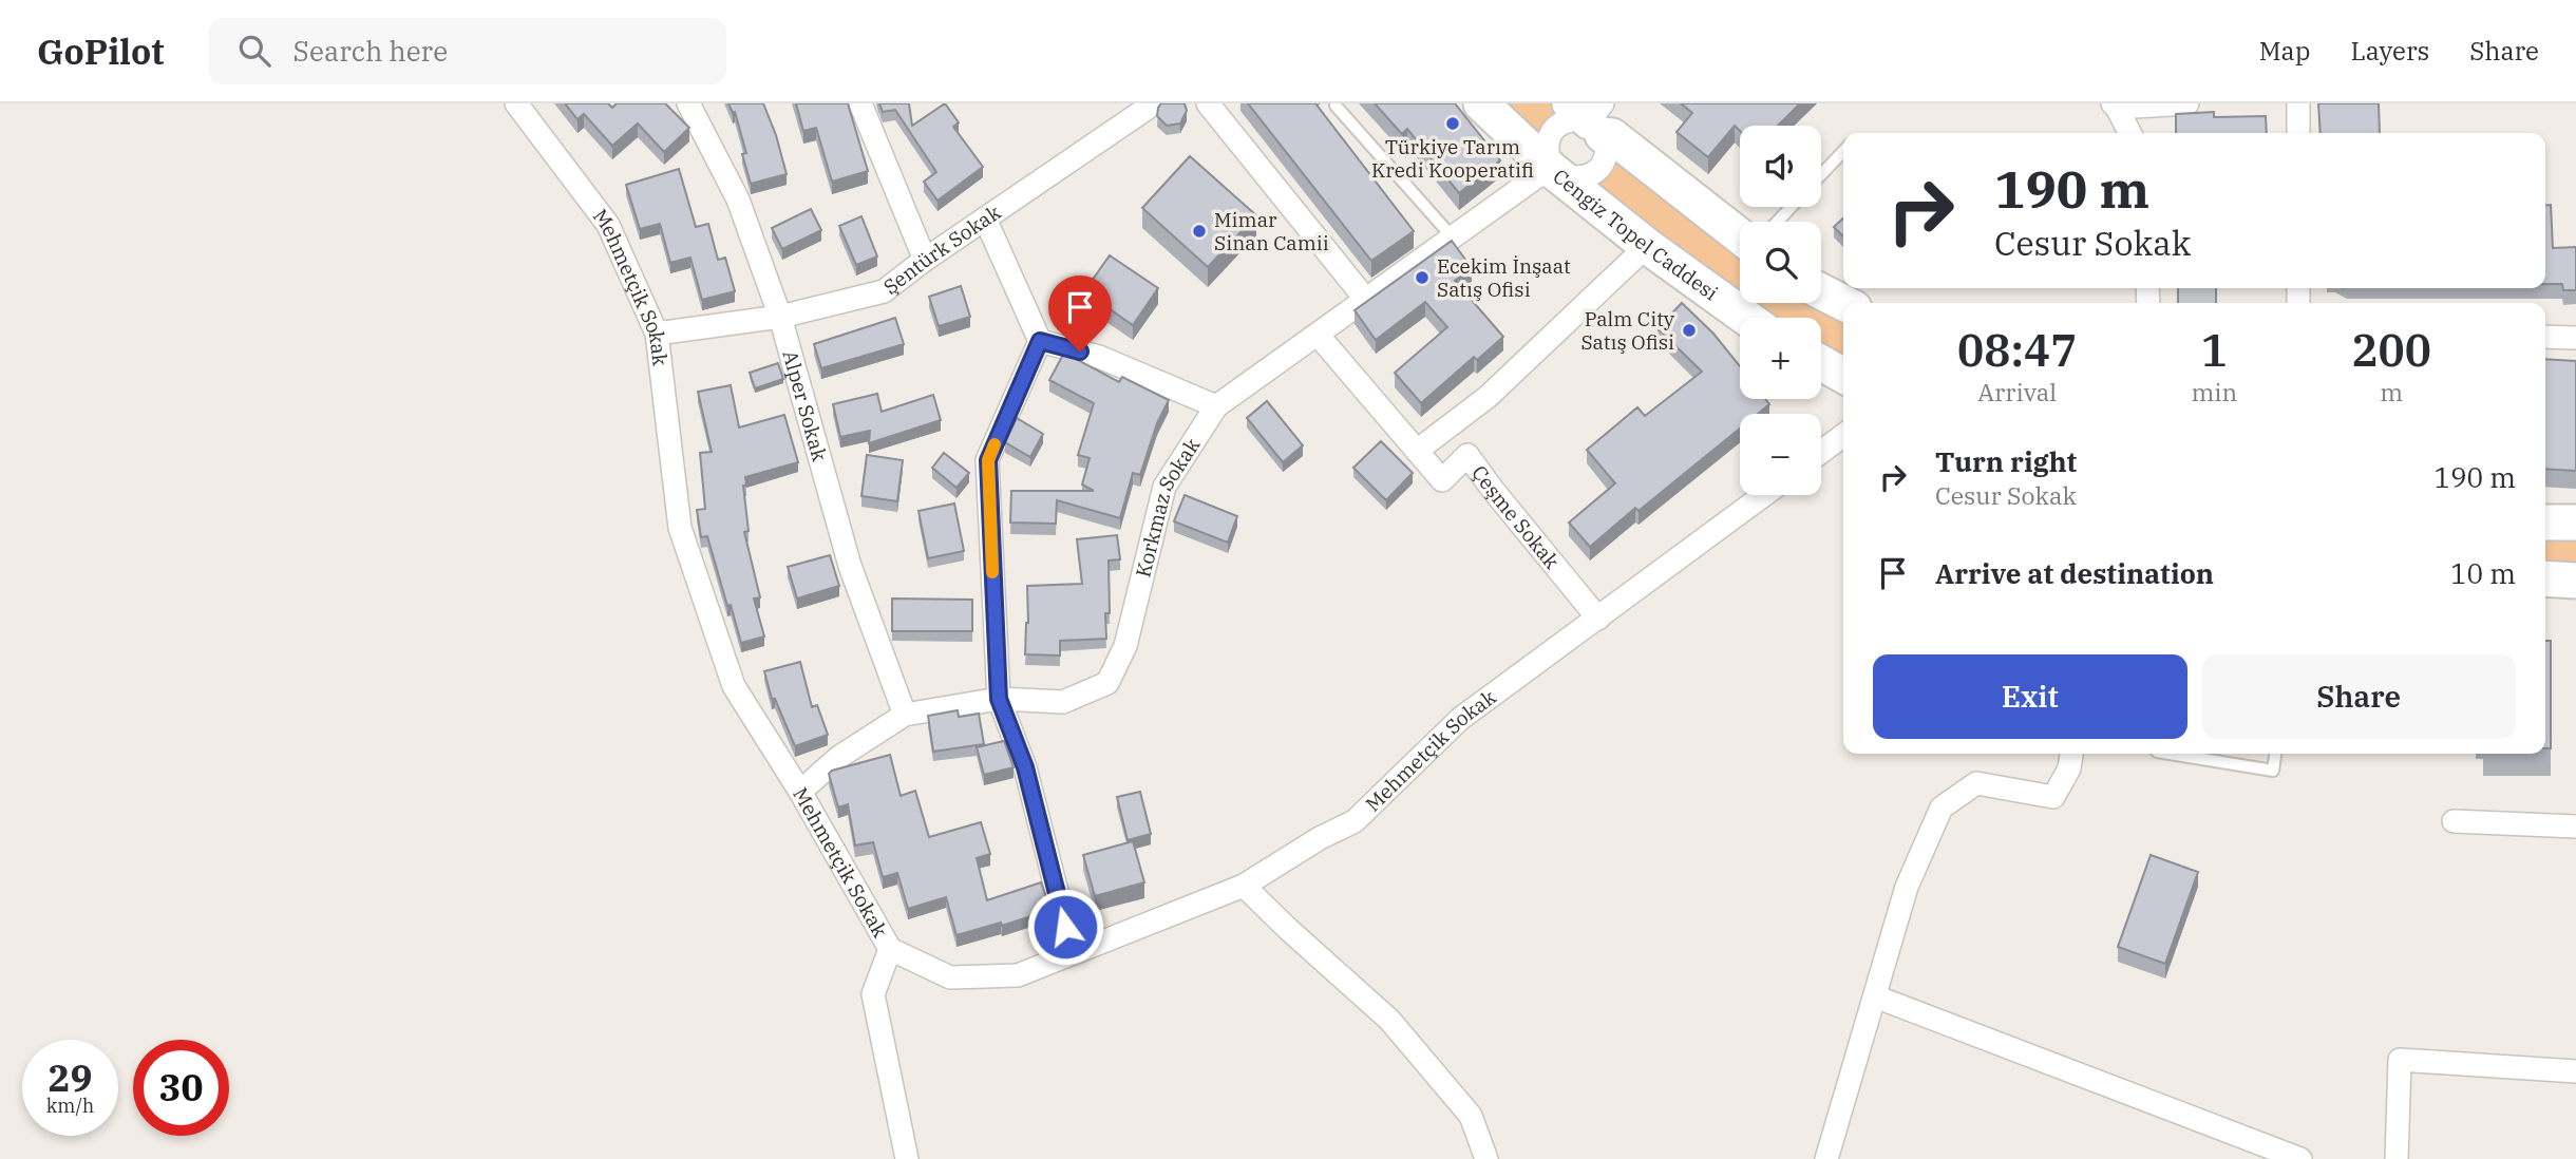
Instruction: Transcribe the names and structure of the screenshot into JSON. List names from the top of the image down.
{
  "streets": {
    "main road": ["Cengiz Topel Caddesi"],
    "street": [
      "Şentürk Sokak",
      "Mehmetçik Sokak",
      "Alper Sokak",
      "Korkmaz Sokak",
      "Çeşme Sokak"
    ]
  },
  "crossings": [
    ["Cengiz Topel Caddesi", "Korkmaz Sokak"],
    ["Şentürk Sokak", "Mehmetçik Sokak"],
    ["Şentürk Sokak", "Alper Sokak"],
    ["Mehmetçik Sokak", "Korkmaz Sokak"],
    ["Mehmetçik Sokak", "Çeşme Sokak"],
    ["Alper Sokak", "Korkmaz Sokak"],
    ["Korkmaz Sokak", "Çeşme Sokak"]
  ],
  "places": [
    "Türkiye Tarım Kredi Kooperatifi",
    "Mimar Sinan Camii",
    "Ecekim İnşaat Satış Ofisi",
    "Palm City Satış Ofisi"
  ],
  "page": {
    "header": "GoPilot",
    "search": "Search here",
    "nav": ["Map", "Layers", "Share"],
    "map_buttons": ["+", "−"],
    "turn": ["190 m", "Cesur Sokak"],
    "eta": [
      "08:47",
      "Arrival",
      "1",
      "min",
      "200",
      "m"
    ],
    "list": [
      {
        "name": "Turn right",
        "note": "Cesur Sokak",
        "value": "190 m"
      },
      {
        "name": "Arrive at destination",
        "value": "10 m"
      }
    ],
    "buttons": ["Exit", "Share"],
    "speed": "29 km/h",
    "limit": "30"
  }
}
